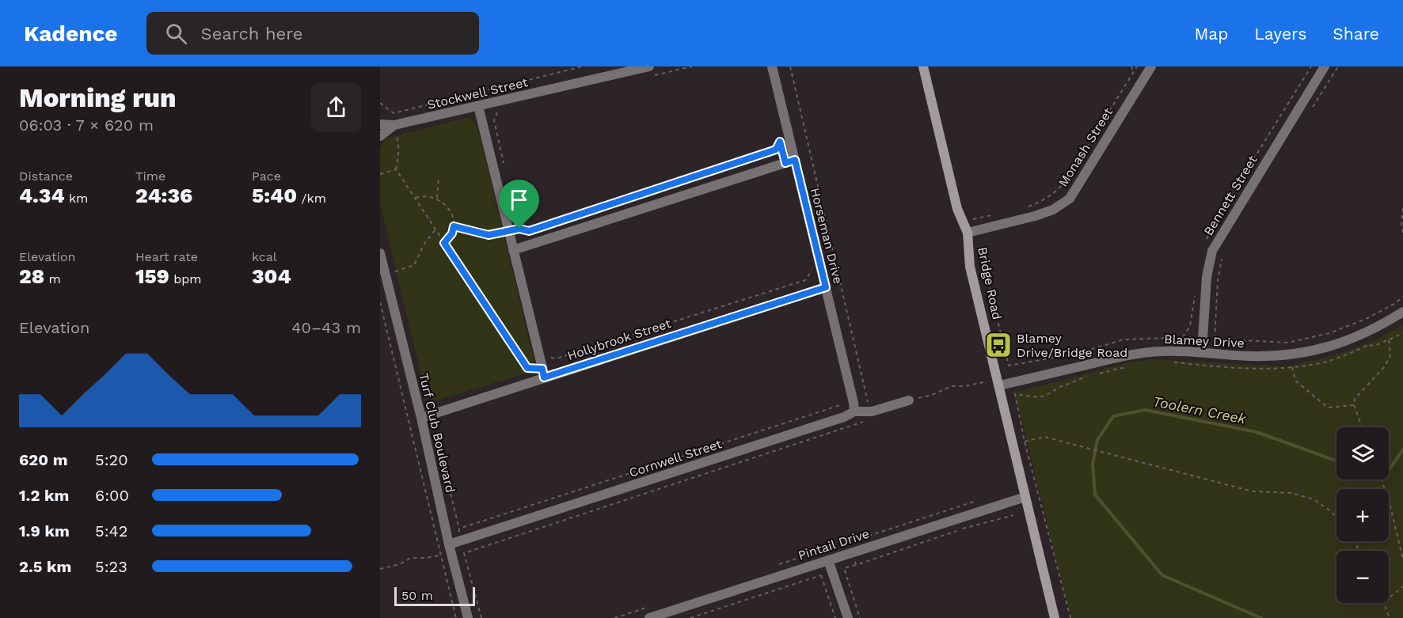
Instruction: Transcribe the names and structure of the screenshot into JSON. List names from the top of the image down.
{
  "streets": {
    "street": [
      "Stockwell Street",
      "Monash Street",
      "Bennett Street",
      "Horseman Drive",
      "Bridge Road",
      "Hollybrook Street",
      "Blamey Drive",
      "Turf Club Boulevard",
      "Cornwell Street",
      "Pintail Drive"
    ]
  },
  "crossings": [
    ["Monash Street", "Bridge Road"],
    ["Bennett Street", "Blamey Drive"],
    ["Horseman Drive", "Hollybrook Street"],
    ["Horseman Drive", "Cornwell Street"],
    ["Bridge Road", "Blamey Drive"],
    ["Bridge Road", "Pintail Drive"],
    ["Hollybrook Street", "Turf Club Boulevard"],
    ["Turf Club Boulevard", "Cornwell Street"]
  ],
  "water": ["Toolern Creek"],
  "places": {
    "bus stop": ["Blamey Drive/Bridge Road"]
  },
  "scale_bar": "50 m",
  "page": {
    "header": "Kadence",
    "search": "Search here",
    "nav": ["Map", "Layers", "Share"],
    "heading": ["Morning run", "06:03 · 7 × 620 m"],
    "stats": [
      ["Distance", "4.34 km"],
      ["Time", "24:36"],
      ["Pace", "5:40 /km"],
      ["Elevation", "28 m"],
      ["Heart rate", "159 bpm"],
      ["kcal", "304"]
    ],
    "chart": ["Elevation", "40–43 m"],
    "map_buttons": ["+", "−"],
    "list": [
      {
        "name": "620 m",
        "note": "5:20"
      },
      {
        "name": "1.2 km",
        "note": "6:00"
      },
      {
        "name": "1.9 km",
        "note": "5:42"
      },
      {
        "name": "2.5 km",
        "note": "5:23"
      }
    ],
    "scale": "50 m"
  }
}
